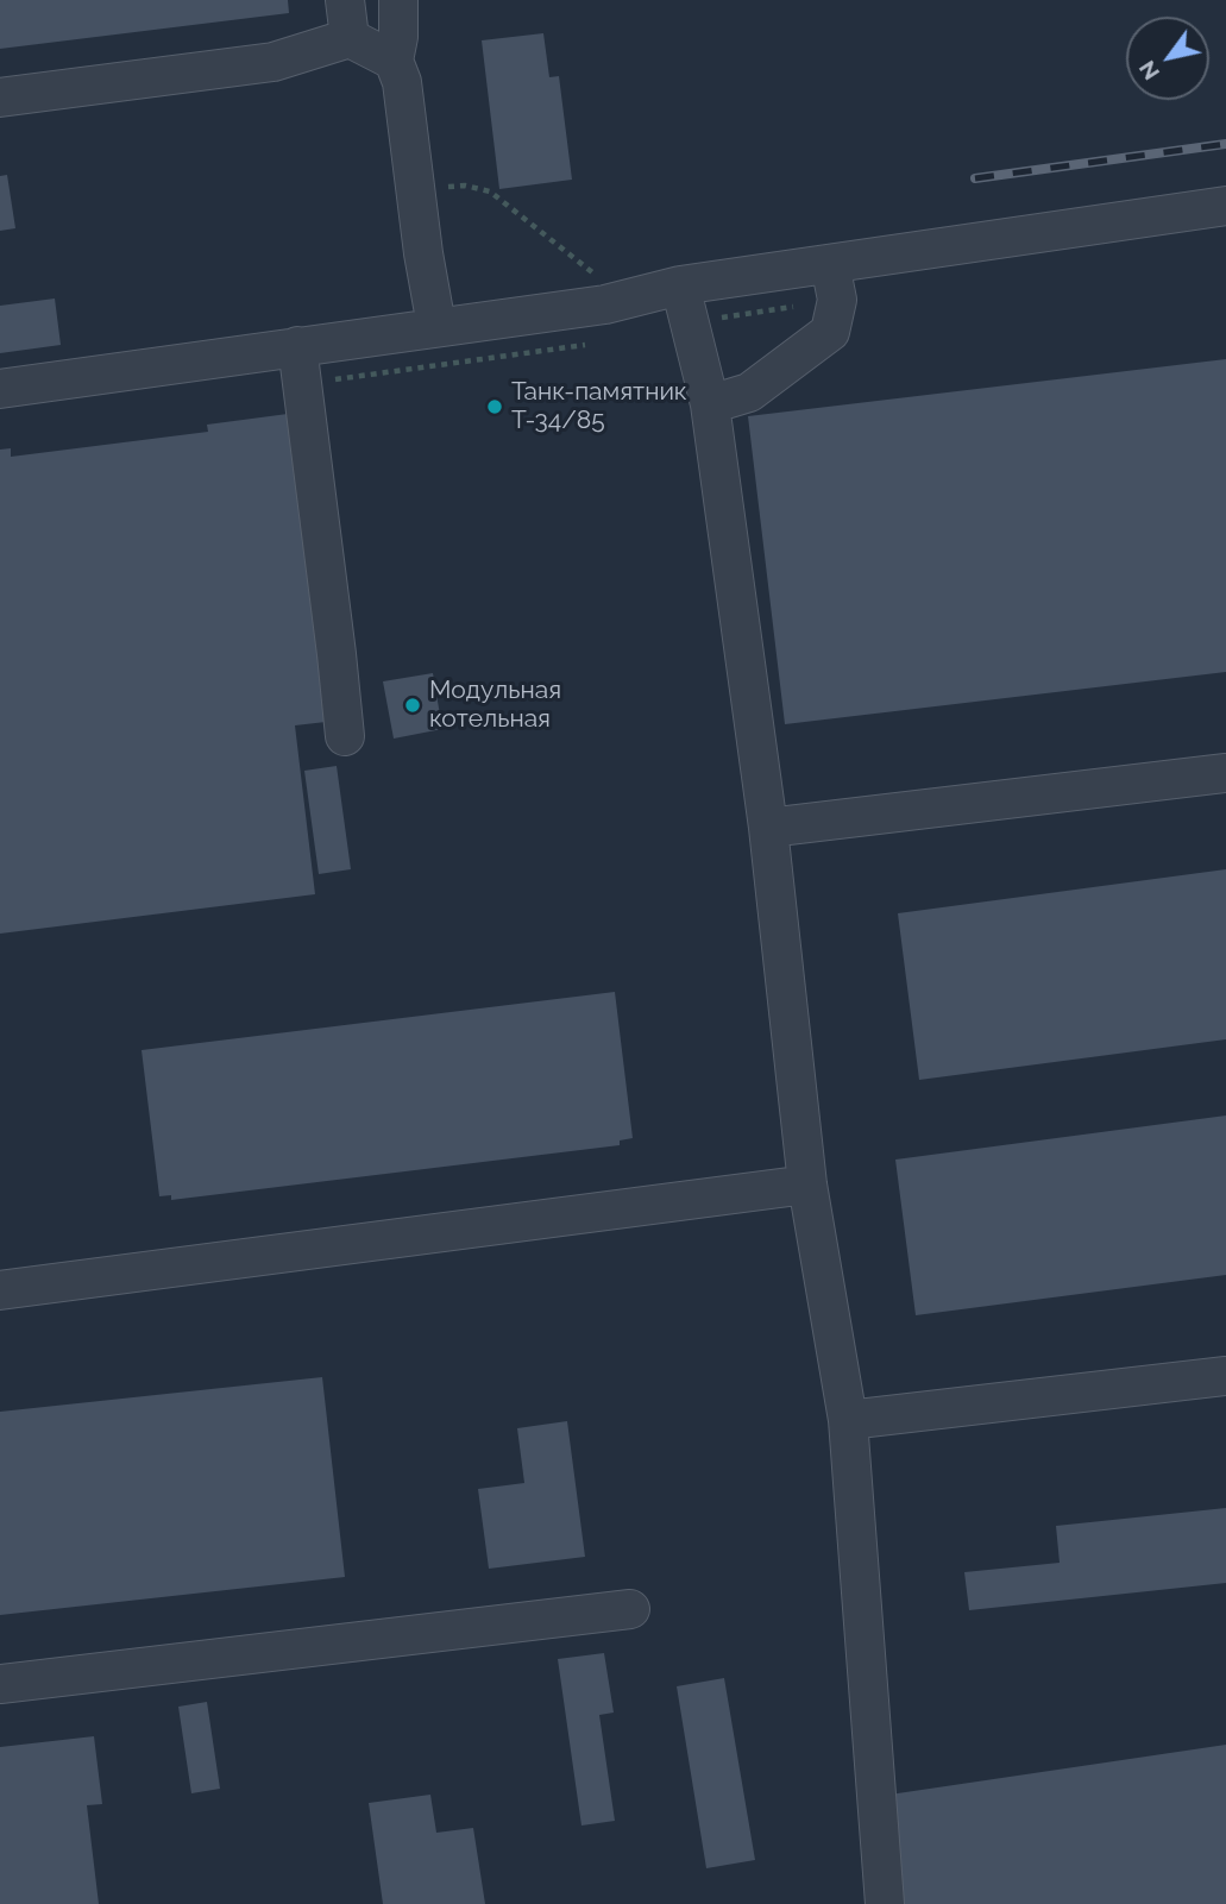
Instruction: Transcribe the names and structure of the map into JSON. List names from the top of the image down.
{
  "places": ["Танк-памятник Т-34/85", "Модульная котельная"],
  "north": "bottom left"
}
